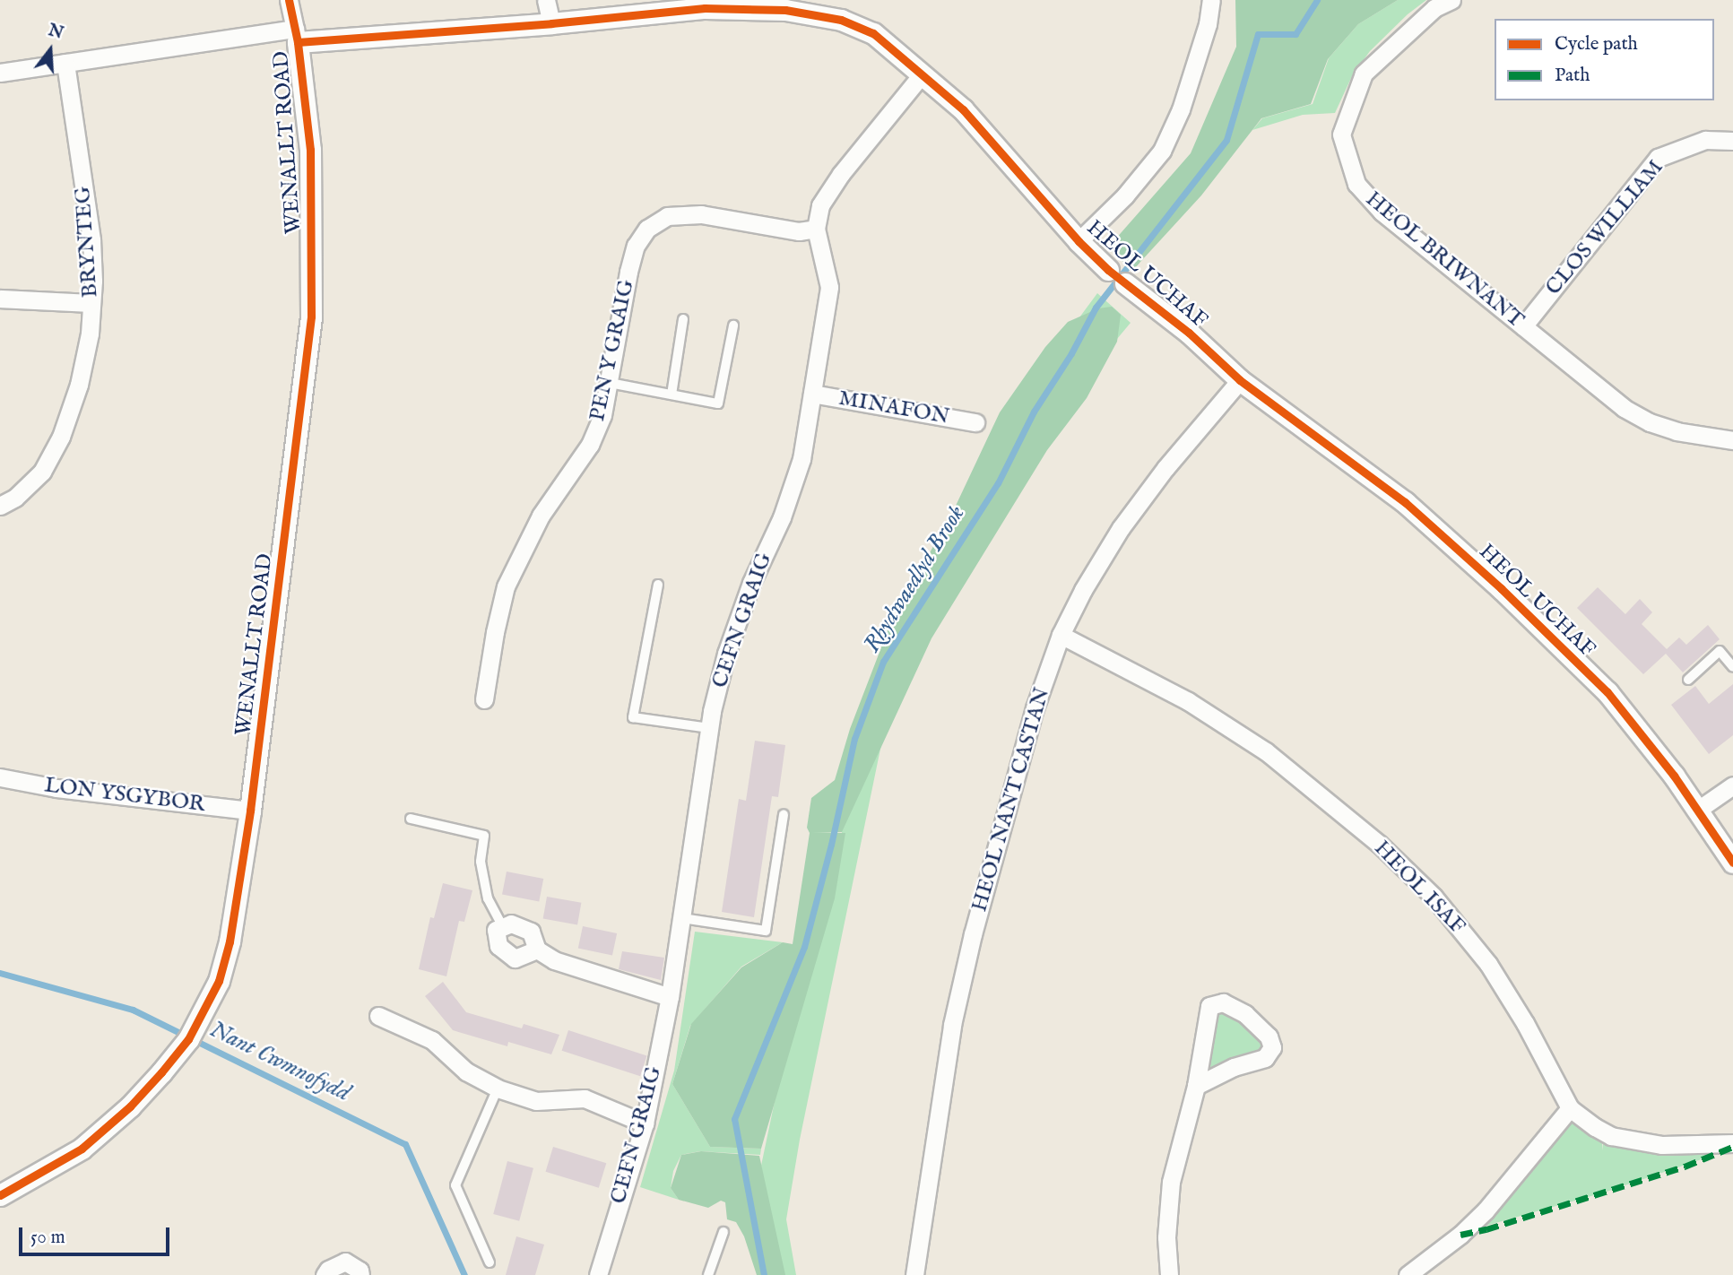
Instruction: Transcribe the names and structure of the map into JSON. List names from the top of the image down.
{
  "streets": {
    "street": [
      "WENALLT ROAD",
      "CLOS WILLIAM",
      "BRYNTEG",
      "HEOL BRIWNANT",
      "HEOL UCHAF",
      "PEN Y GRAIG",
      "MINAFON",
      "CEFN GRAIG",
      "LON YSGYBOR",
      "HEOL NANT CASTAN",
      "HEOL ISAF"
    ]
  },
  "crossings": [
    ["WENALLT ROAD", "HEOL UCHAF"],
    ["WENALLT ROAD", "LON YSGYBOR"],
    ["CLOS WILLIAM", "HEOL BRIWNANT"],
    ["HEOL UCHAF", "CEFN GRAIG"],
    ["HEOL UCHAF", "HEOL NANT CASTAN"],
    ["PEN Y GRAIG", "CEFN GRAIG"],
    ["MINAFON", "CEFN GRAIG"],
    ["HEOL NANT CASTAN", "HEOL ISAF"]
  ],
  "water": ["Rhydwaedlyd Brook", "Nant Cwmnofydd"],
  "legend": ["Cycle path", "Path"],
  "scale_bar": "50 m",
  "north": "top"
}
